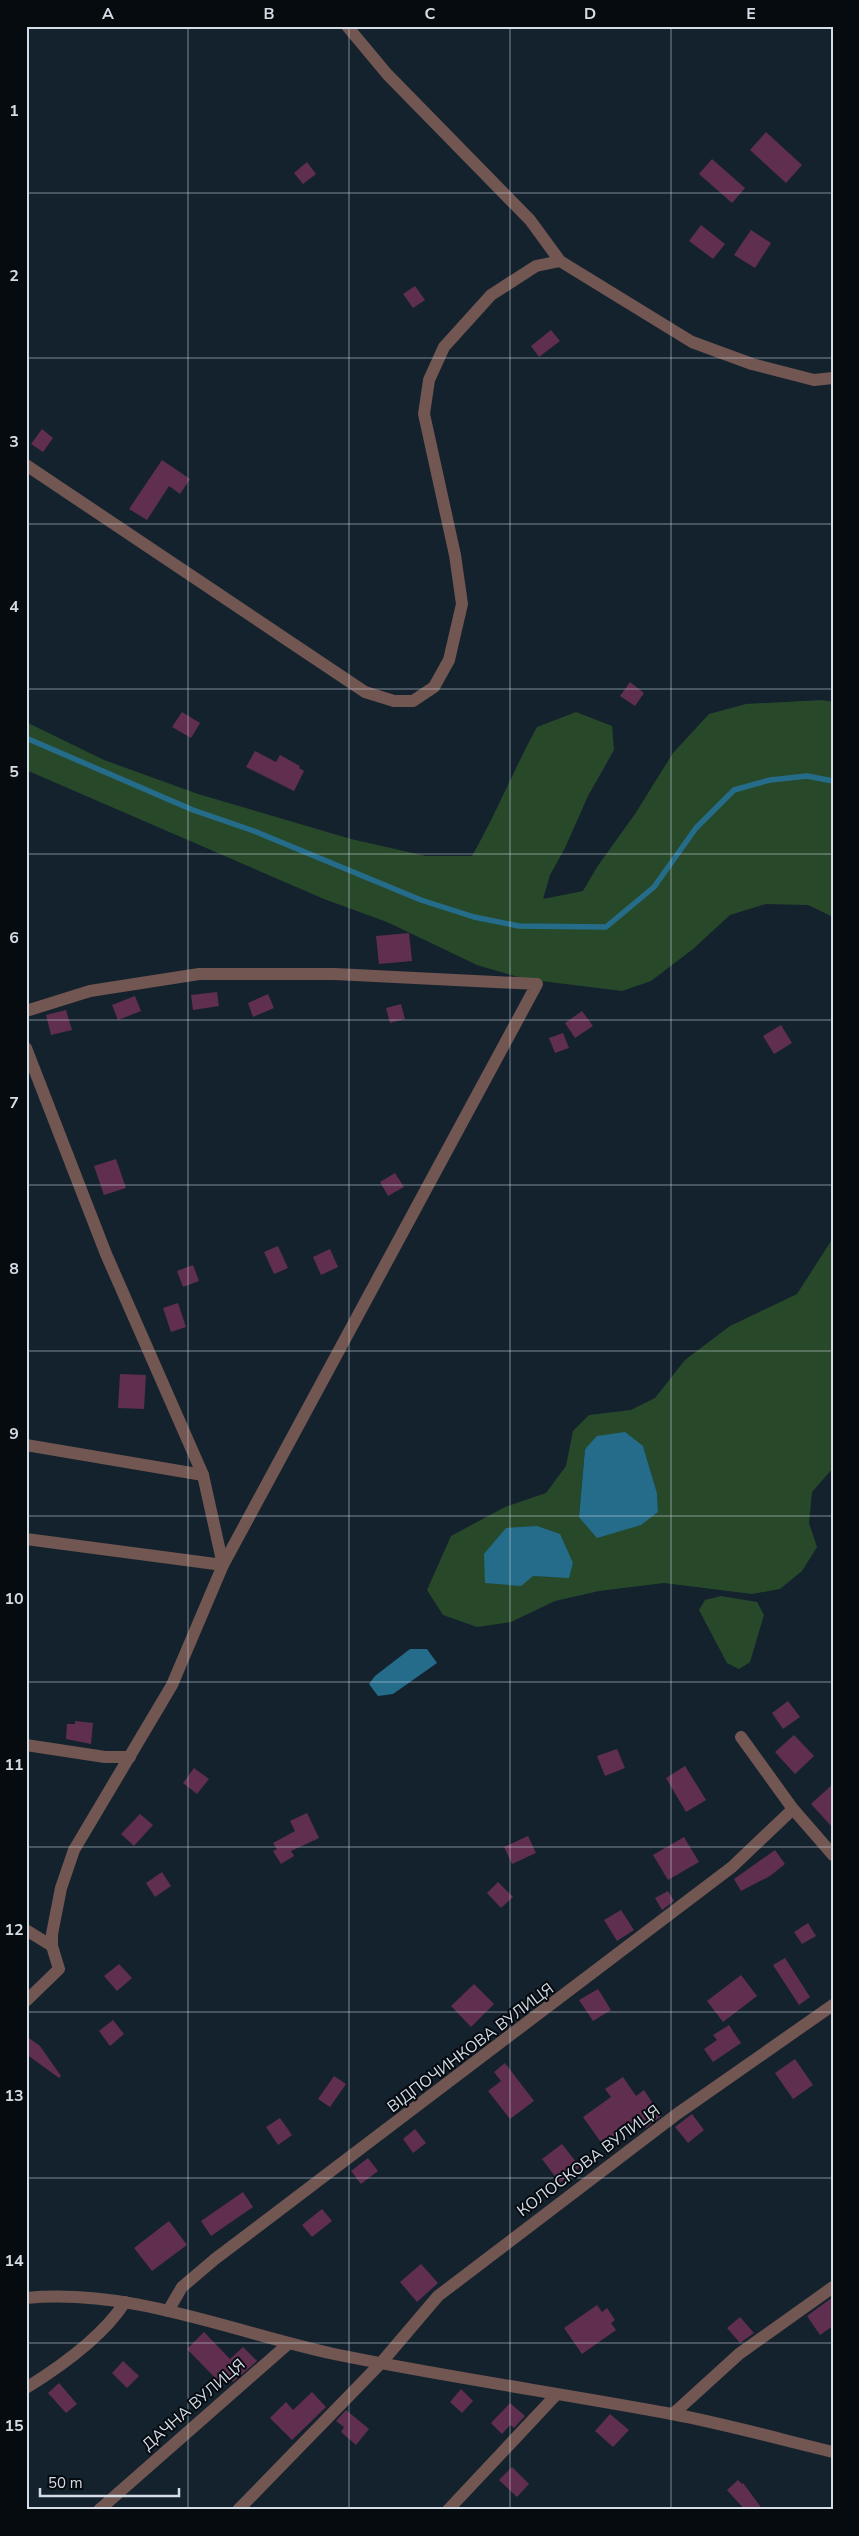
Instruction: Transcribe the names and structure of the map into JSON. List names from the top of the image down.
{
  "streets": {
    "street": ["ВІДПОЧИНКОВА ВУЛИЦЯ", "КОЛОСКОВА ВУЛИЦЯ", "ДАЧНА ВУЛИЦЯ"]
  },
  "scale_bar": "50 m",
  "grid": {
    "columns": [
      "A",
      "B",
      "C",
      "D",
      "E"
    ],
    "rows": [
      "1",
      "2",
      "3",
      "4",
      "5",
      "6",
      "7",
      "8",
      "9",
      "10",
      "11",
      "12",
      "13",
      "14",
      "15"
    ]
  }
}
